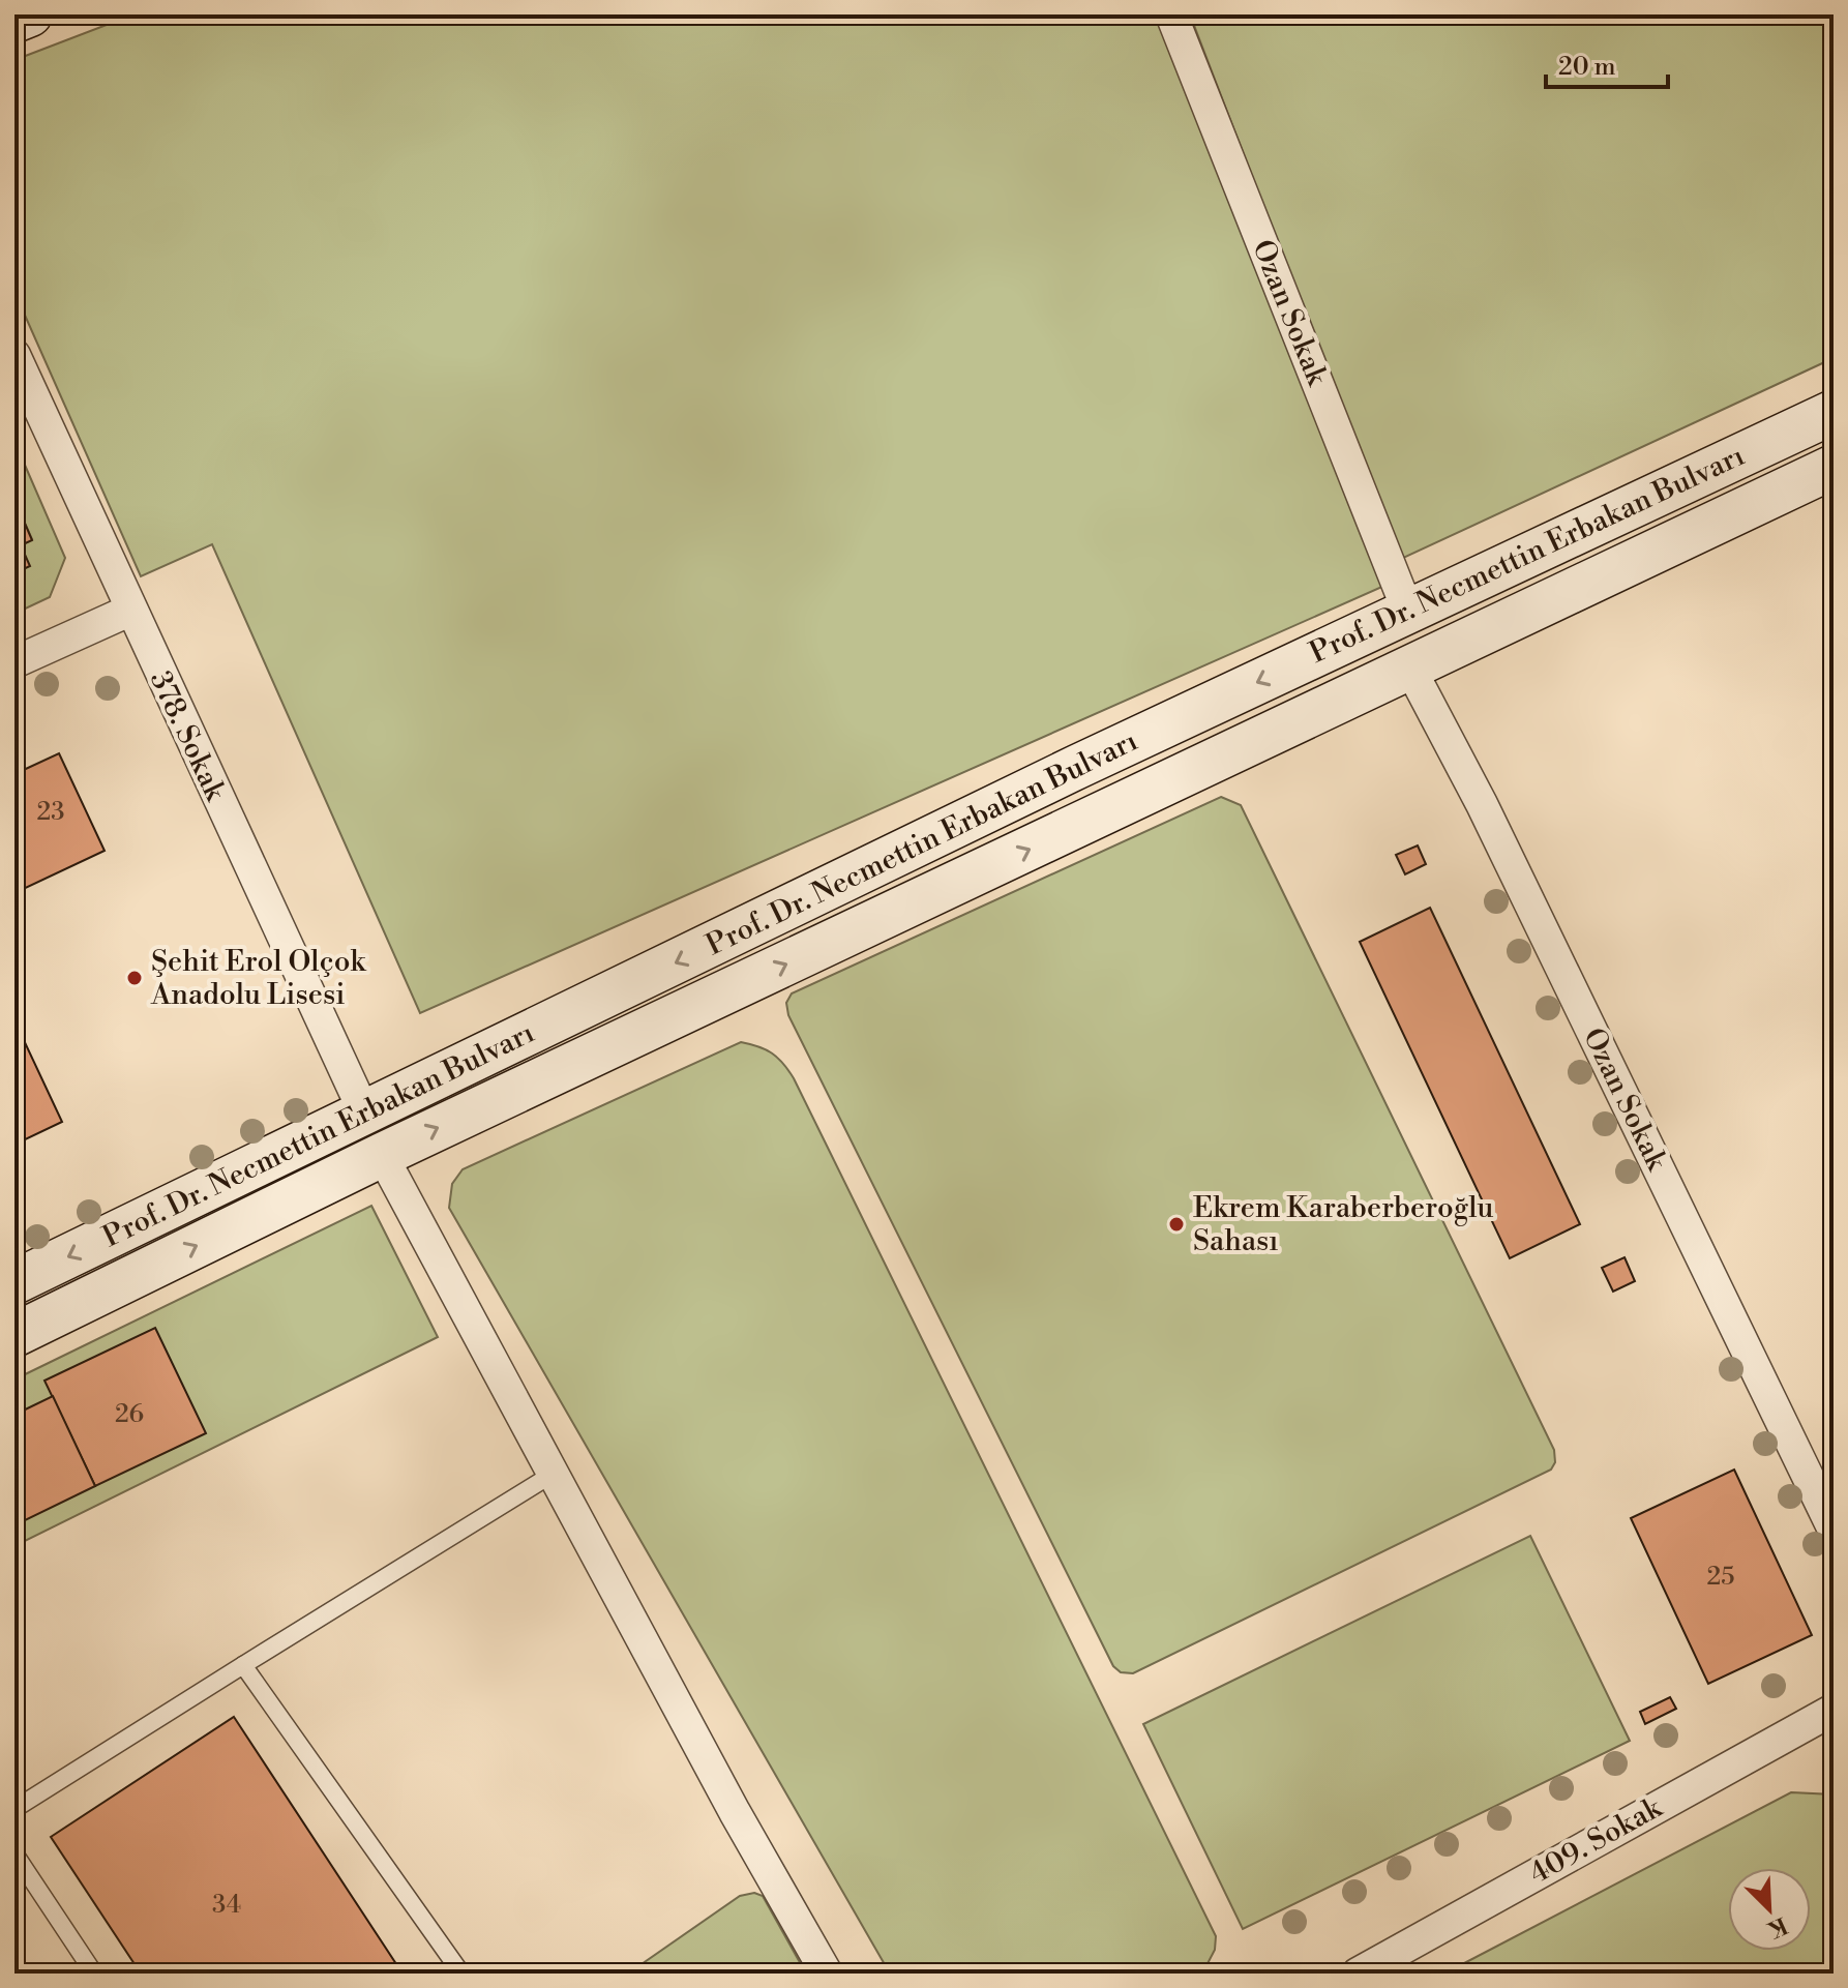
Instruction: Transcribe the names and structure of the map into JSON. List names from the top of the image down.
{
  "streets": {
    "main road": ["Prof. Dr. Necmettin Erbakan Bulvarı"],
    "street": ["Ozan Sokak", "378. Sokak", "409. Sokak"]
  },
  "crossings": [
    ["Ozan Sokak", "Prof. Dr. Necmettin Erbakan Bulvarı"],
    ["Prof. Dr. Necmettin Erbakan Bulvarı", "378. Sokak"]
  ],
  "places": ["Şehit Erol Olçok Anadolu Lisesi", "Ekrem Karaberberoğlu Sahası"],
  "house_numbers": [
    "23",
    "26",
    "25",
    "34"
  ],
  "scale_bar": "20 m",
  "north": "bottom right"
}
